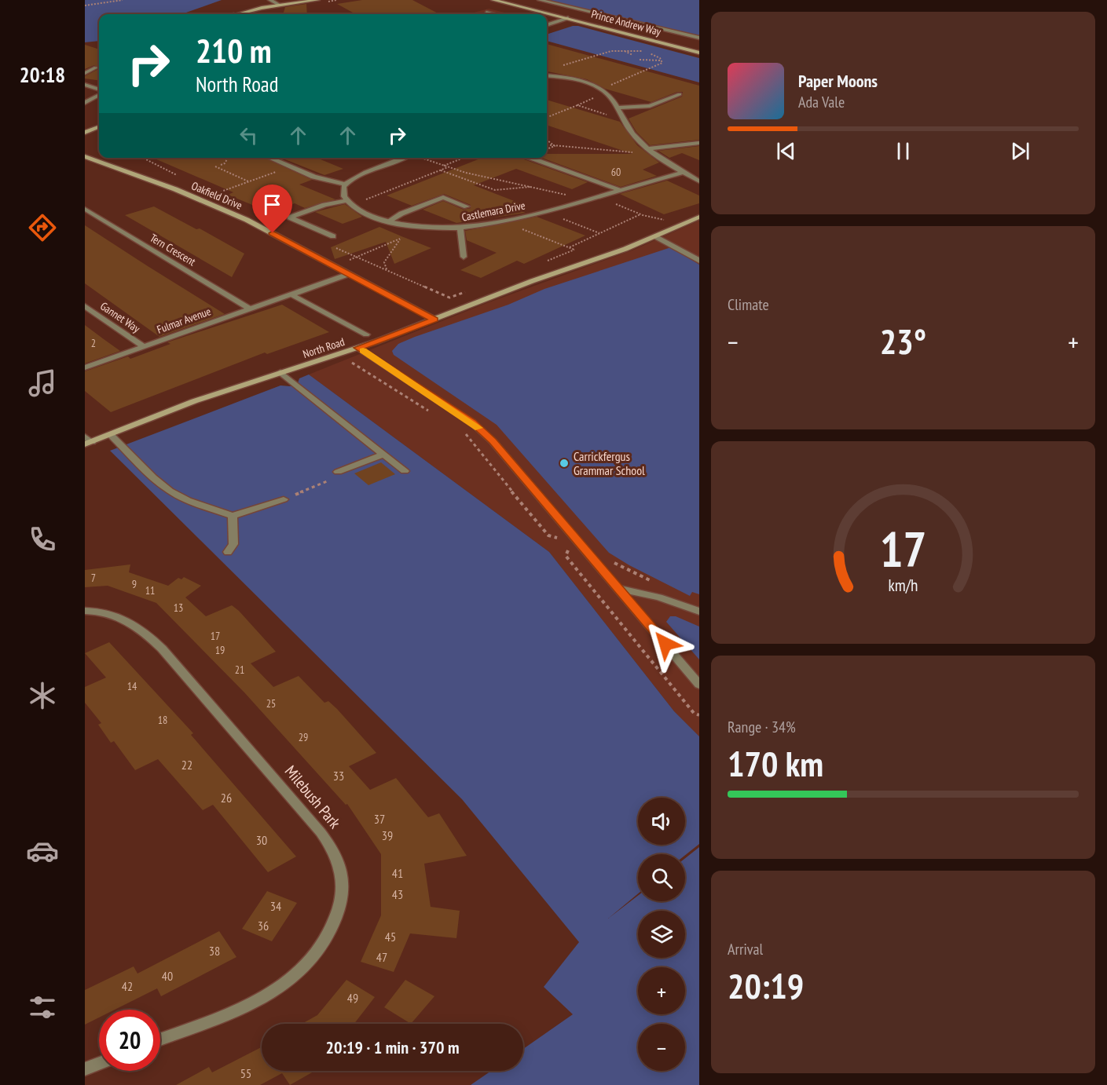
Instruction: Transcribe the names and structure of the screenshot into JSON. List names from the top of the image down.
{
  "streets": {
    "street": [
      "Prince Andrew Way",
      "Oakfield Drive",
      "Castlemara Drive",
      "Tern Crescent",
      "Gannet Way",
      "Fulmar Avenue",
      "North Road",
      "Milebush Park"
    ]
  },
  "crossings": [
    ["Oakfield Drive", "Fulmar Avenue"],
    ["Oakfield Drive", "North Road"],
    ["Tern Crescent", "Fulmar Avenue"],
    ["Gannet Way", "Fulmar Avenue"]
  ],
  "places": ["Carrickfergus Grammar School"],
  "house_numbers": [
    "60",
    "2",
    "7",
    "9",
    "11",
    "13",
    "17",
    "19",
    "21",
    "14",
    "25",
    "18",
    "29",
    "22",
    "33",
    "26",
    "37",
    "39",
    "30",
    "41",
    "43",
    "34",
    "36",
    "45",
    "38",
    "47",
    "40",
    "42",
    "49",
    "55"
  ],
  "page": {
    "tabs": "20:18",
    "turn": ["210 m", "North Road"],
    "song": ["Paper Moons", "Ada Vale"],
    "tile": [
      "Climate",
      ["Range · 34%", "170 km"],
      ["Arrival", "20:19"]
    ],
    "heat": ["−", "23°", "+"],
    "map_buttons": ["+", "−"],
    "limit": "20",
    "trip": "20:19 · 1 min · 370 m",
    "gauge": ["17", "km/h"]
  }
}
